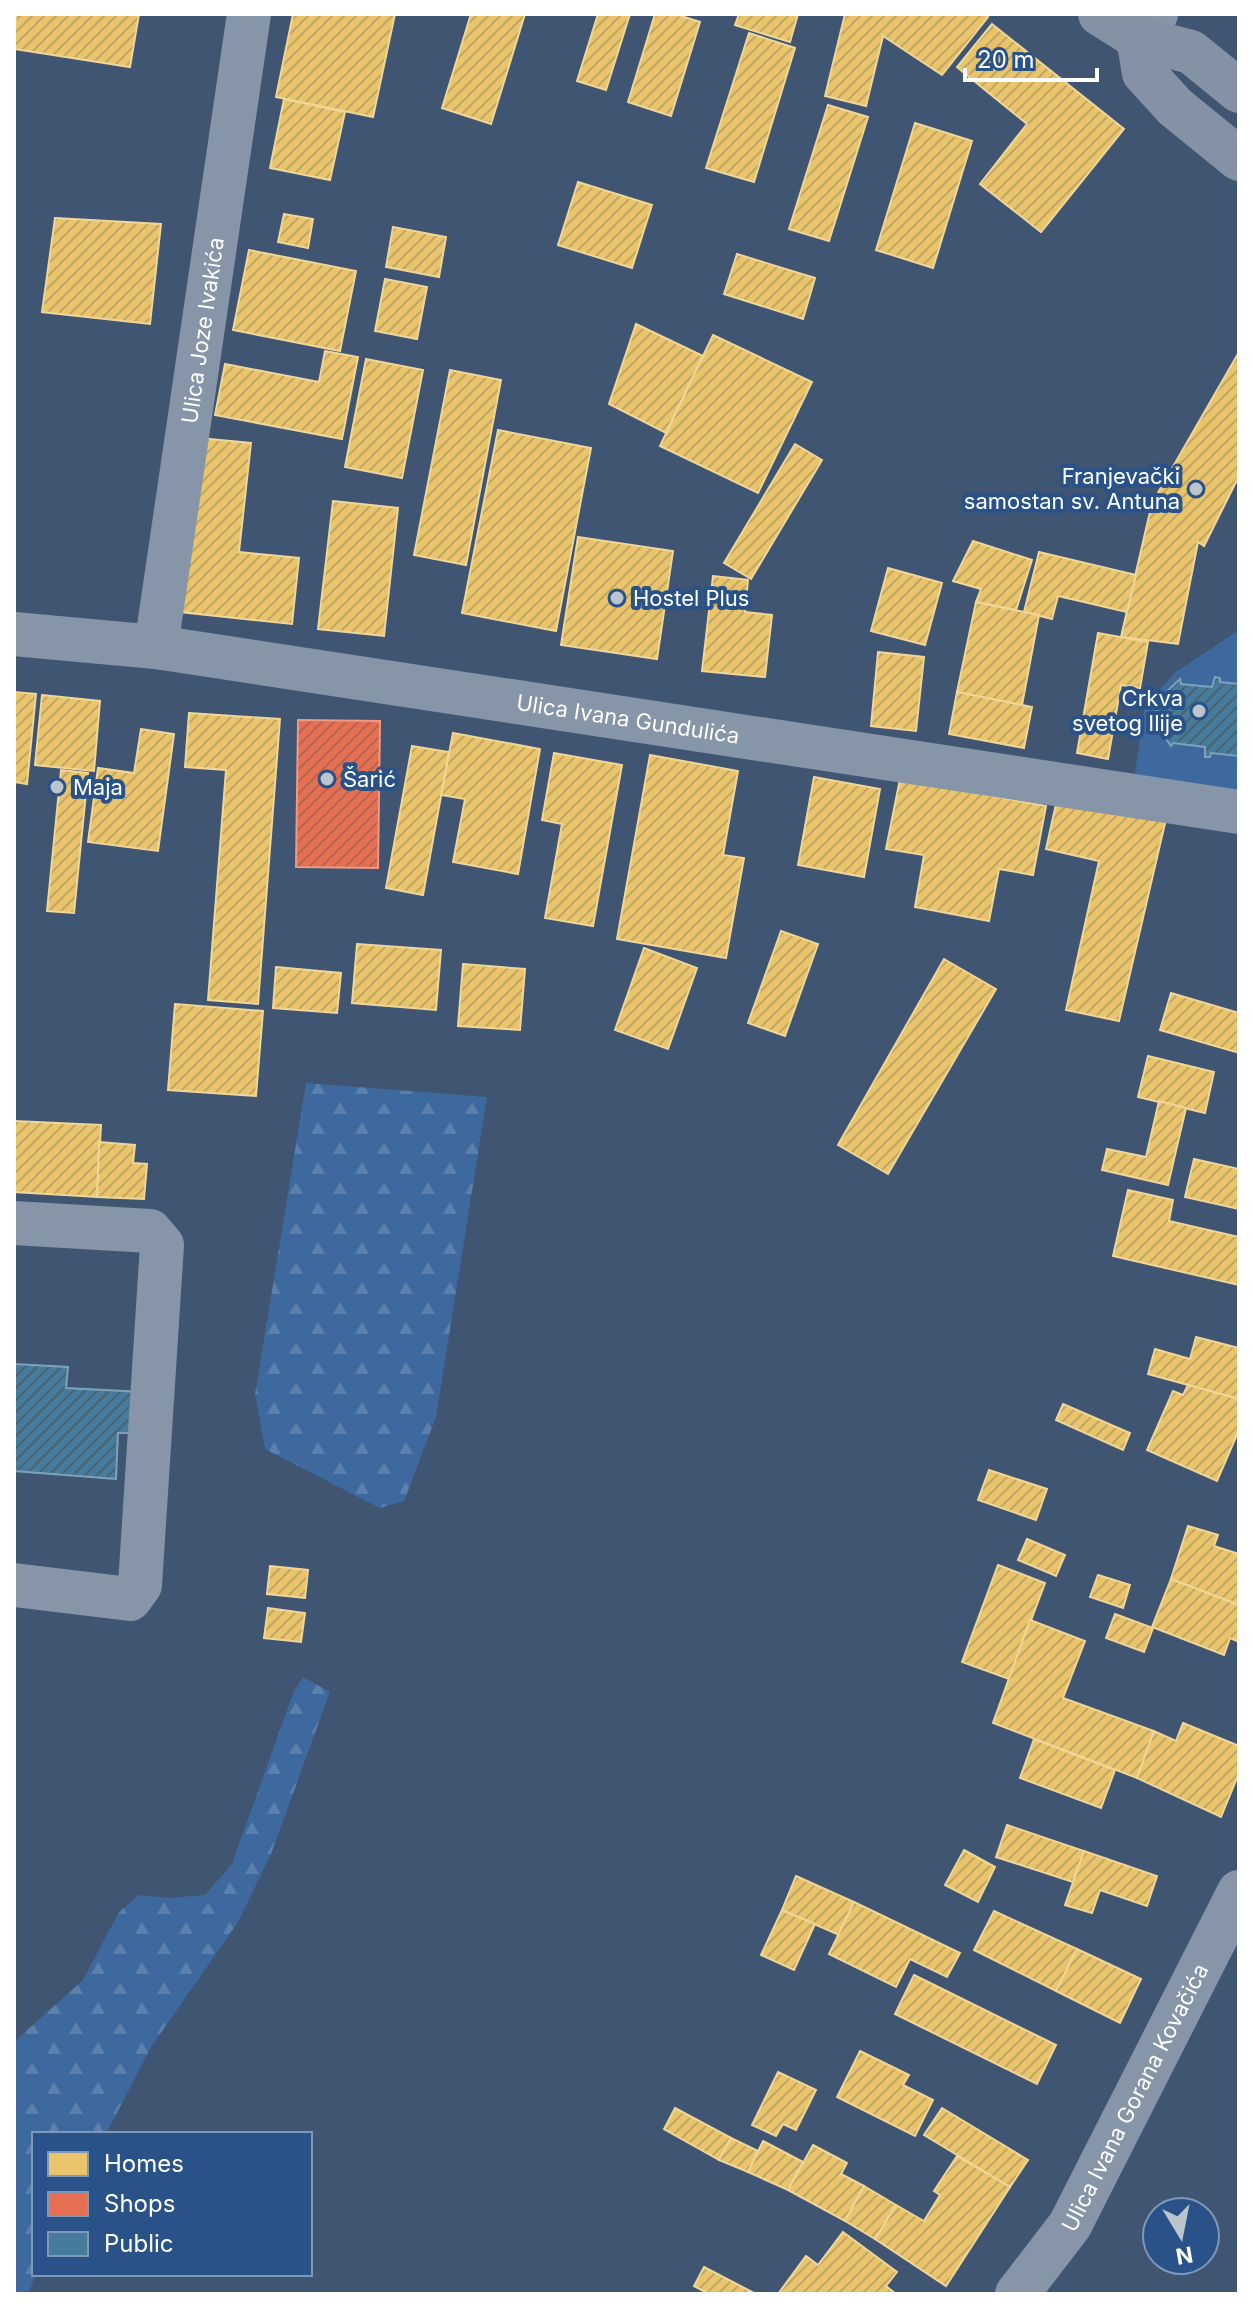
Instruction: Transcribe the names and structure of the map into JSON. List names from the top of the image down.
{
  "streets": {
    "street": ["Ulica Joze Ivakića", "Ulica Ivana Gundulića", "Ulica Ivana Gorana Kovačića"]
  },
  "crossings": [
    ["Ulica Joze Ivakića", "Ulica Ivana Gundulića"]
  ],
  "places": [
    "Franjevački samostan sv. Antuna",
    "Hostel Plus",
    "Crkva svetog Ilije",
    "Šarić",
    "Maja"
  ],
  "legend": ["Homes", "Shops", "Public"],
  "scale_bar": "20 m",
  "north": "bottom"
}
